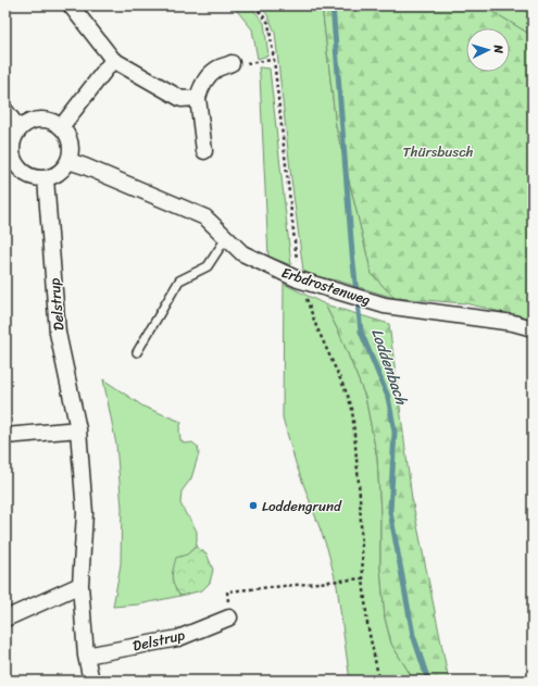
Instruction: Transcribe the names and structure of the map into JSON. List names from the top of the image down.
{
  "streets": {
    "street": ["Erbdrostenweg", "Delstrup"]
  },
  "crossings": [
    ["Erbdrostenweg", "Delstrup"]
  ],
  "water": ["Loddenbach"],
  "parks": ["Thürsbusch"],
  "places": ["Loddengrund"],
  "north": "right"
}
